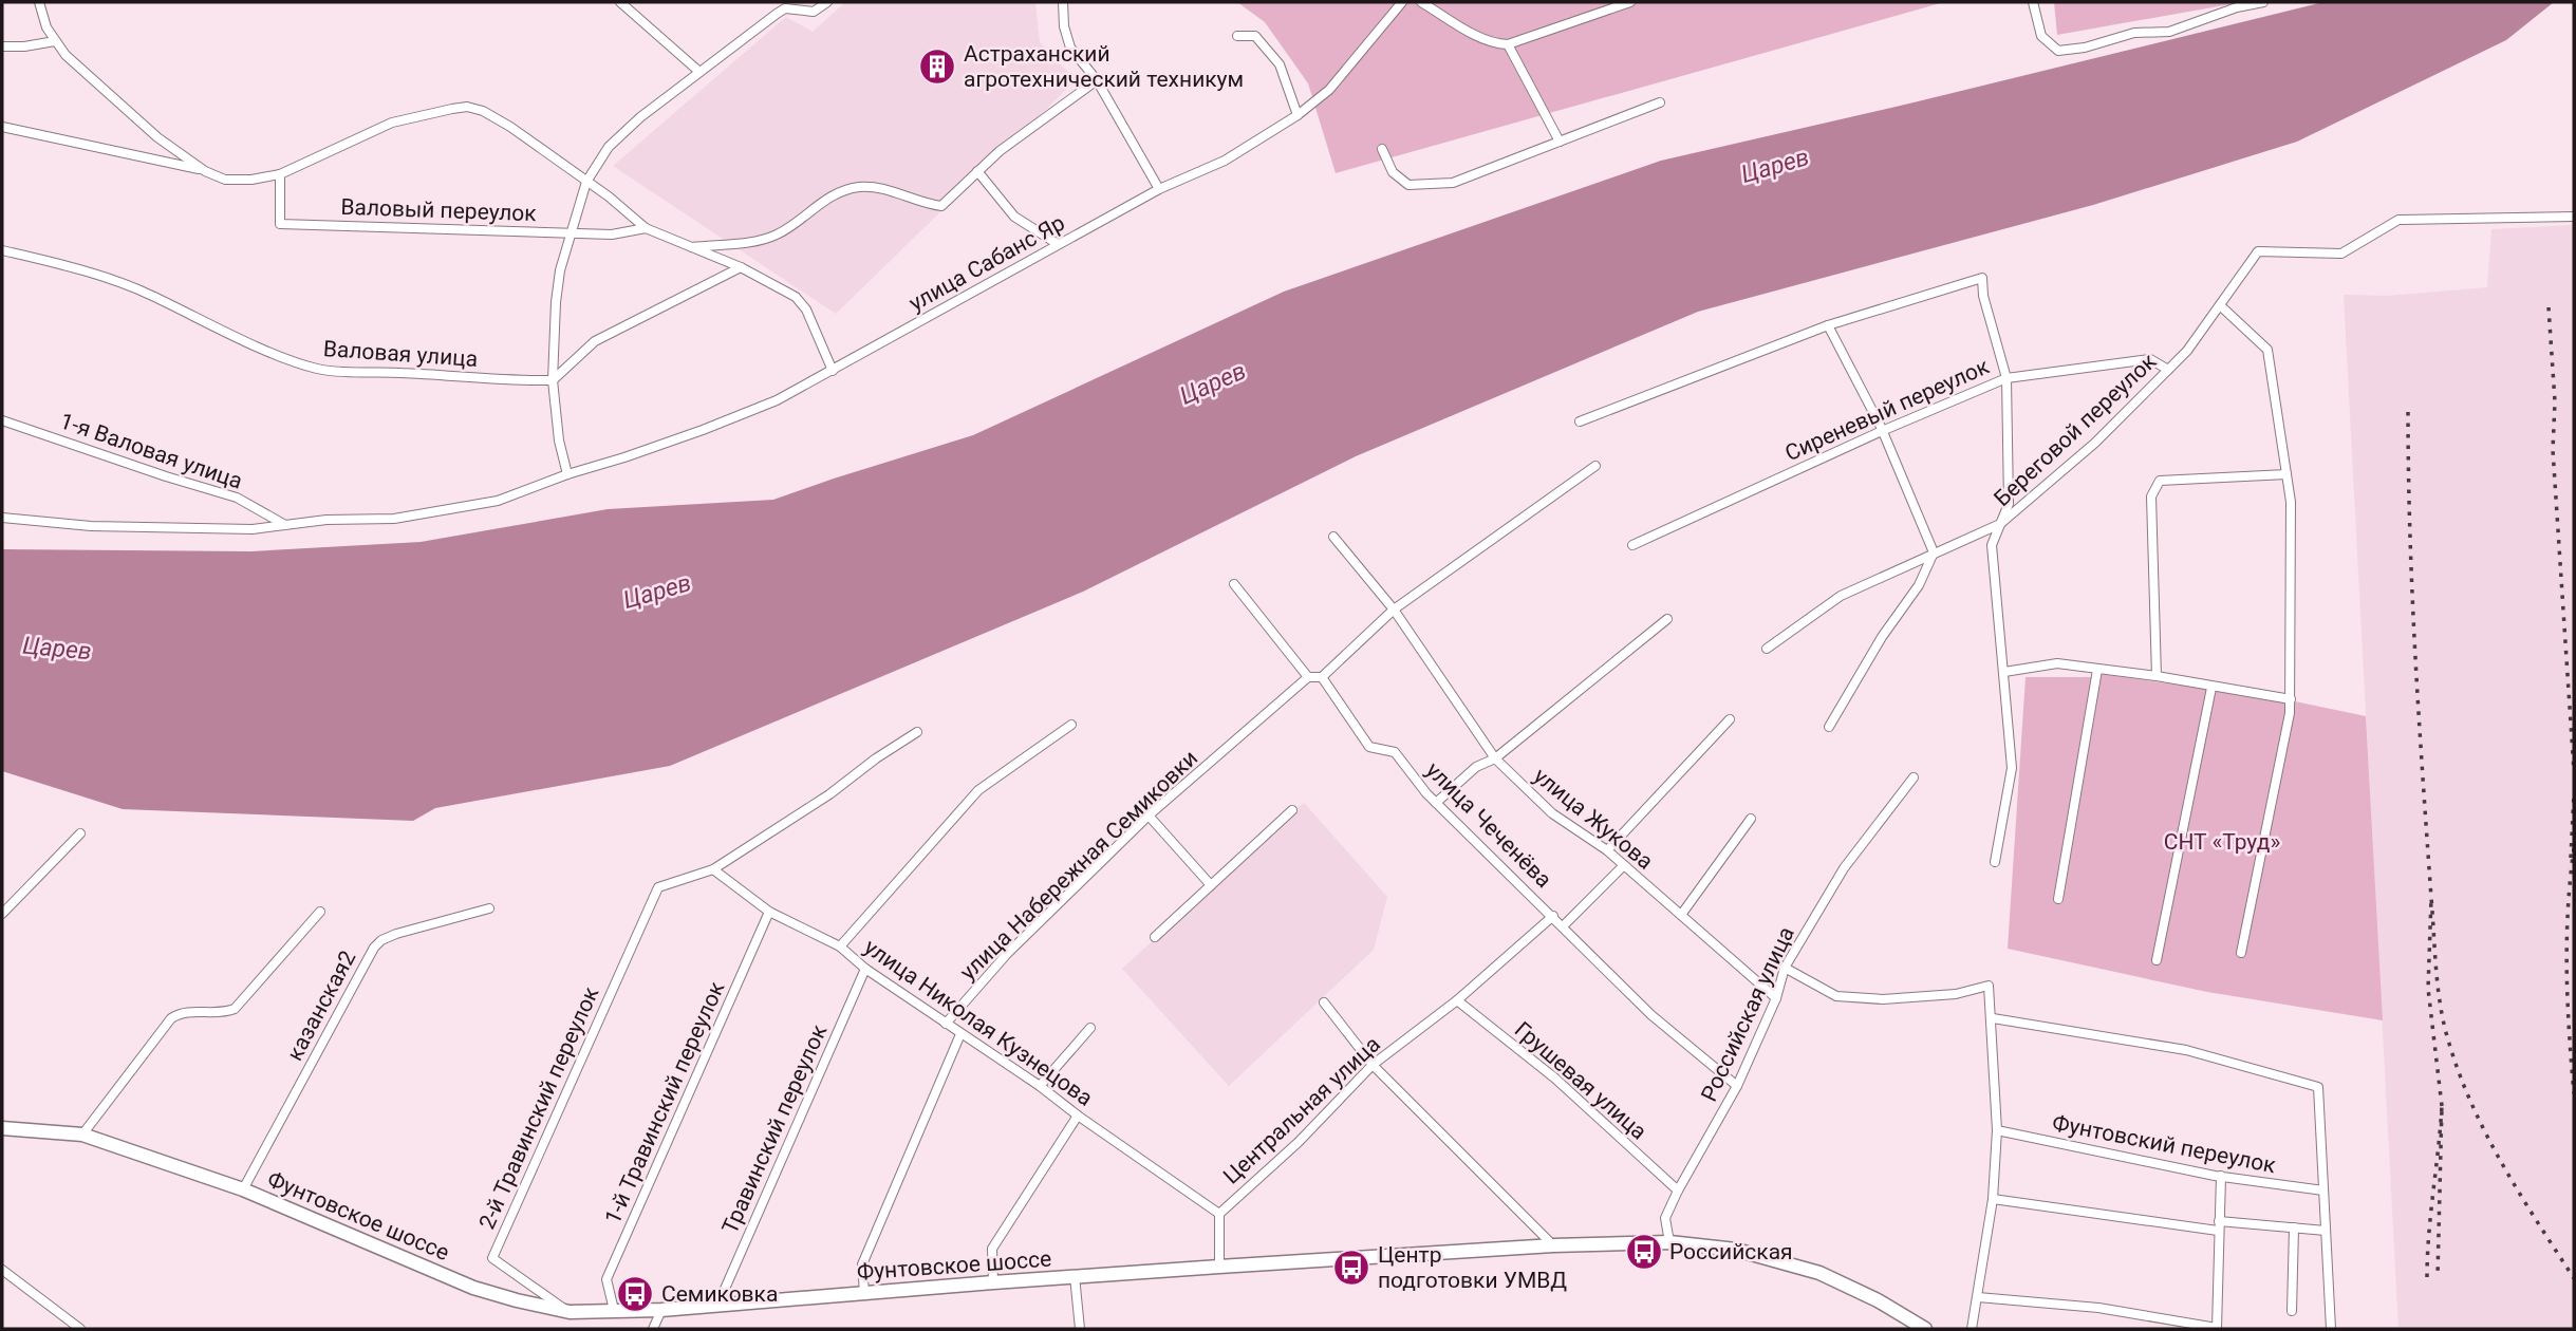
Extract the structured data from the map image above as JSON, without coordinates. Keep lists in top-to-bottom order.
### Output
{
  "streets": {
    "street": [
      "Валовый переулок",
      "улица Сабанс Яр",
      "Валовая улица",
      "Сиреневый переулок",
      "Береговой переулок",
      "1-я Валовая улица",
      "улица Жукова",
      "улица Чеченёва",
      "улица Набережная Семиковки",
      "казанская2",
      "Российская улица",
      "улица Николая Кузнецова",
      "Грушевая улица",
      "1-й Травинский переулок",
      "2-й Травинский переулок",
      "Центральная улица",
      "Травинский переулок",
      "Фунтовский переулок",
      "Фунтовское шоссе"
    ]
  },
  "crossings": [
    ["улица Сабанс Яр", "1-я Валовая улица"],
    ["Сиреневый переулок", "Береговой переулок"],
    ["улица Жукова", "Российская улица"],
    ["улица Чеченёва", "Российская улица"],
    ["улица Чеченёва", "Центральная улица"],
    ["улица Набережная Семиковки", "улица Николая Кузнецова"],
    ["казанская2", "Фунтовское шоссе"],
    ["Российская улица", "Грушевая улица"],
    ["Российская улица", "Фунтовское шоссе"],
    ["улица Николая Кузнецова", "1-й Травинский переулок"],
    ["улица Николая Кузнецова", "2-й Травинский переулок"],
    ["улица Николая Кузнецова", "Центральная улица"],
    ["улица Николая Кузнецова", "Травинский переулок"],
    ["Грушевая улица", "Центральная улица"],
    ["1-й Травинский переулок", "Фунтовское шоссе"],
    ["2-й Травинский переулок", "Фунтовское шоссе"],
    ["Центральная улица", "Фунтовское шоссе"],
    ["Травинский переулок", "Фунтовское шоссе"]
  ],
  "water": ["Царев"],
  "parks": ["СНТ «Труд»"],
  "places": {
    "building": ["Астраханский агротехнический техникум"],
    "bus stop": ["Российская", "Центр подготовки УМВД", "Семиковка"]
  }
}
